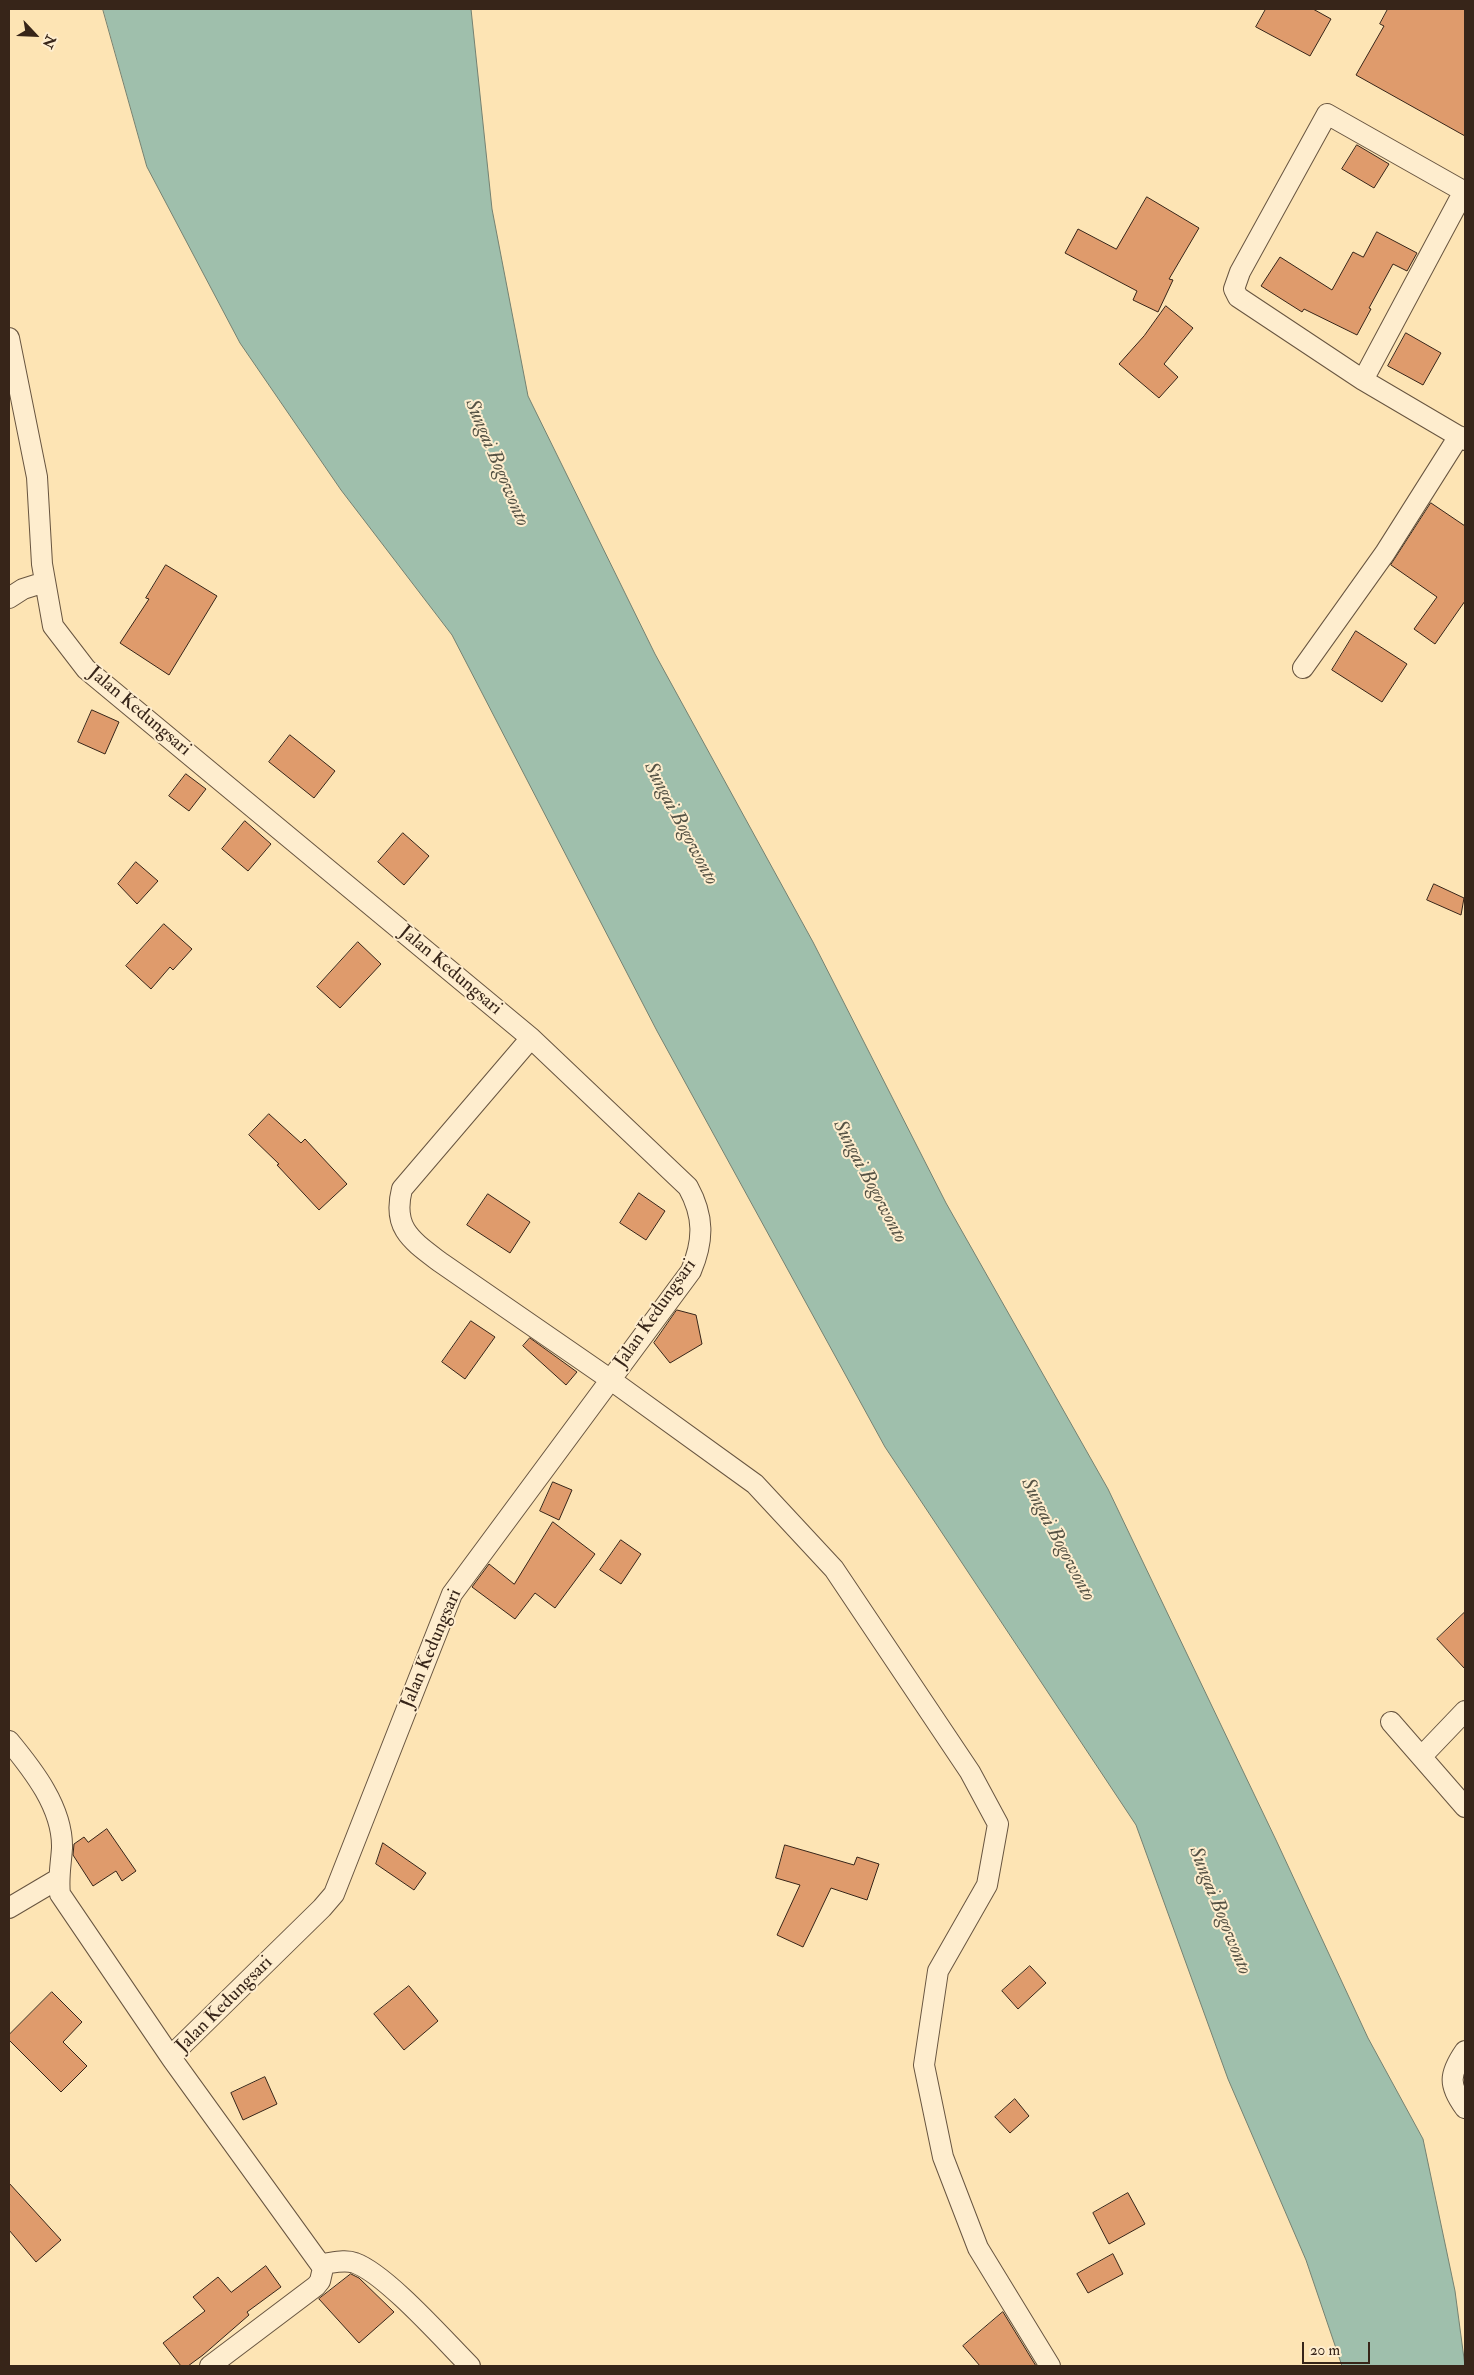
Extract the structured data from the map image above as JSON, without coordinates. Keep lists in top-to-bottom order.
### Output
{
  "streets": {
    "street": ["Jalan Kedungsari"]
  },
  "water": ["Sungai Bogowonto"],
  "scale_bar": "20 m",
  "north": "bottom right"
}
